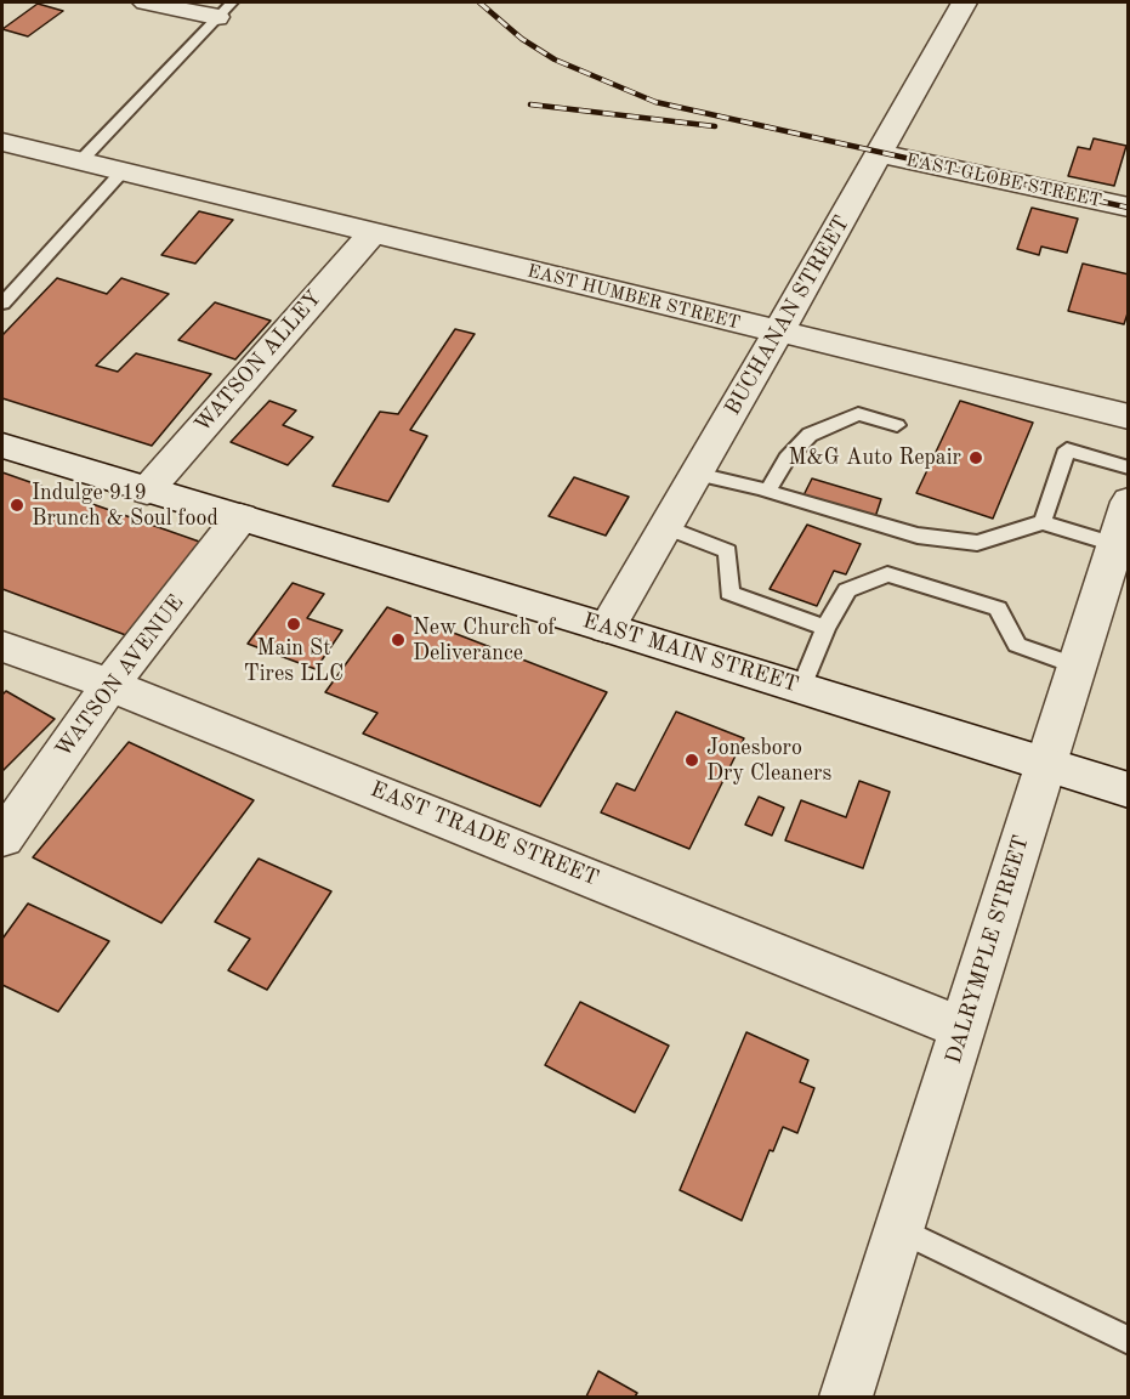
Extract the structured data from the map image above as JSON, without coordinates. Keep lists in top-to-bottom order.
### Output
{
  "streets": {
    "street": [
      "EAST GLOBE STREET",
      "EAST HUMBER STREET",
      "BUCHANAN STREET",
      "WATSON ALLEY",
      "EAST MAIN STREET",
      "WATSON AVENUE",
      "EAST TRADE STREET",
      "DALRYMPLE STREET"
    ]
  },
  "crossings": [
    ["EAST GLOBE STREET", "BUCHANAN STREET"],
    ["EAST HUMBER STREET", "BUCHANAN STREET"],
    ["EAST HUMBER STREET", "WATSON ALLEY"],
    ["BUCHANAN STREET", "EAST MAIN STREET"],
    ["WATSON ALLEY", "EAST MAIN STREET"],
    ["EAST MAIN STREET", "WATSON AVENUE"],
    ["EAST MAIN STREET", "DALRYMPLE STREET"],
    ["WATSON AVENUE", "EAST TRADE STREET"],
    ["EAST TRADE STREET", "DALRYMPLE STREET"]
  ],
  "places": [
    "M&G Auto Repair",
    "Indulge 919 Brunch & Soul food",
    "Main St Tires LLC",
    "New Church of Deliverance",
    "Jonesboro Dry Cleaners"
  ]
}
